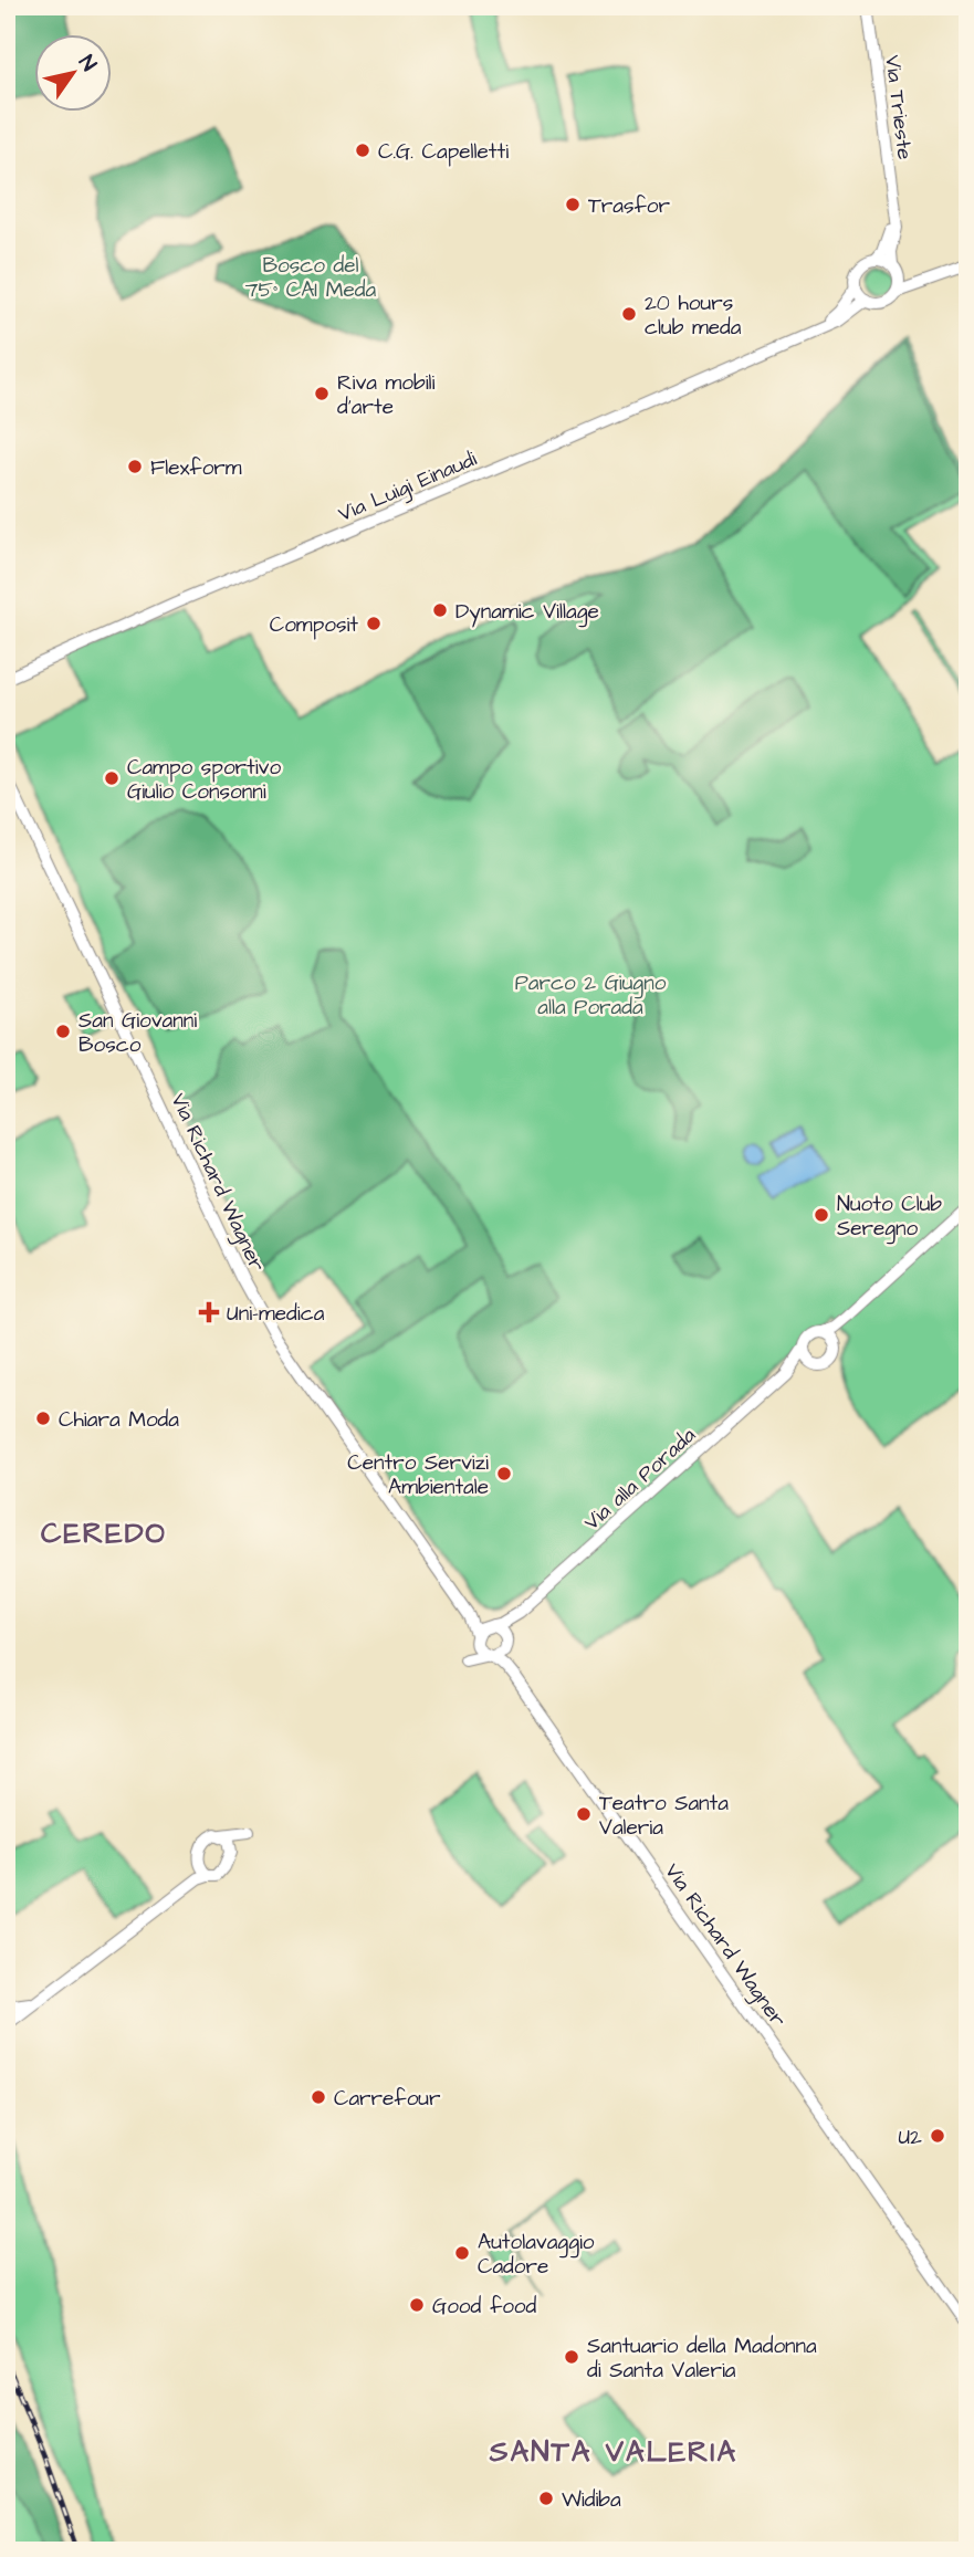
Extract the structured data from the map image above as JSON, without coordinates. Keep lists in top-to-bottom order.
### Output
{
  "streets": {
    "street": [
      "Via Trieste",
      "Via Luigi Einaudi",
      "Via Richard Wagner",
      "Via alla Porada"
    ]
  },
  "crossings": [
    ["Via Trieste", "Via Luigi Einaudi"],
    ["Via Richard Wagner", "Via alla Porada"]
  ],
  "districts": ["CEREDO", "SANTA VALERIA"],
  "parks": ["Bosco del 75° CAI Meda", "Parco 2 Giugno alla Porada"],
  "places": {
    "other": [
      "C.G. Capelletti",
      "Trasfor",
      "20 hours club meda",
      "Riva mobili d'arte",
      "Flexform",
      "Dynamic Village",
      "Composit",
      "Campo sportivo Giulio Consonni",
      "San Giovanni Bosco",
      "Nuoto Club Seregno",
      "Chiara Moda",
      "Centro Servizi Ambientale",
      "Teatro Santa Valeria",
      "Carrefour",
      "U2",
      "Autolavaggio Cadore",
      "Good food",
      "Santuario della Madonna di Santa Valeria",
      "Widiba"
    ],
    "health": ["Uni-medica"]
  },
  "north": "top right"
}
